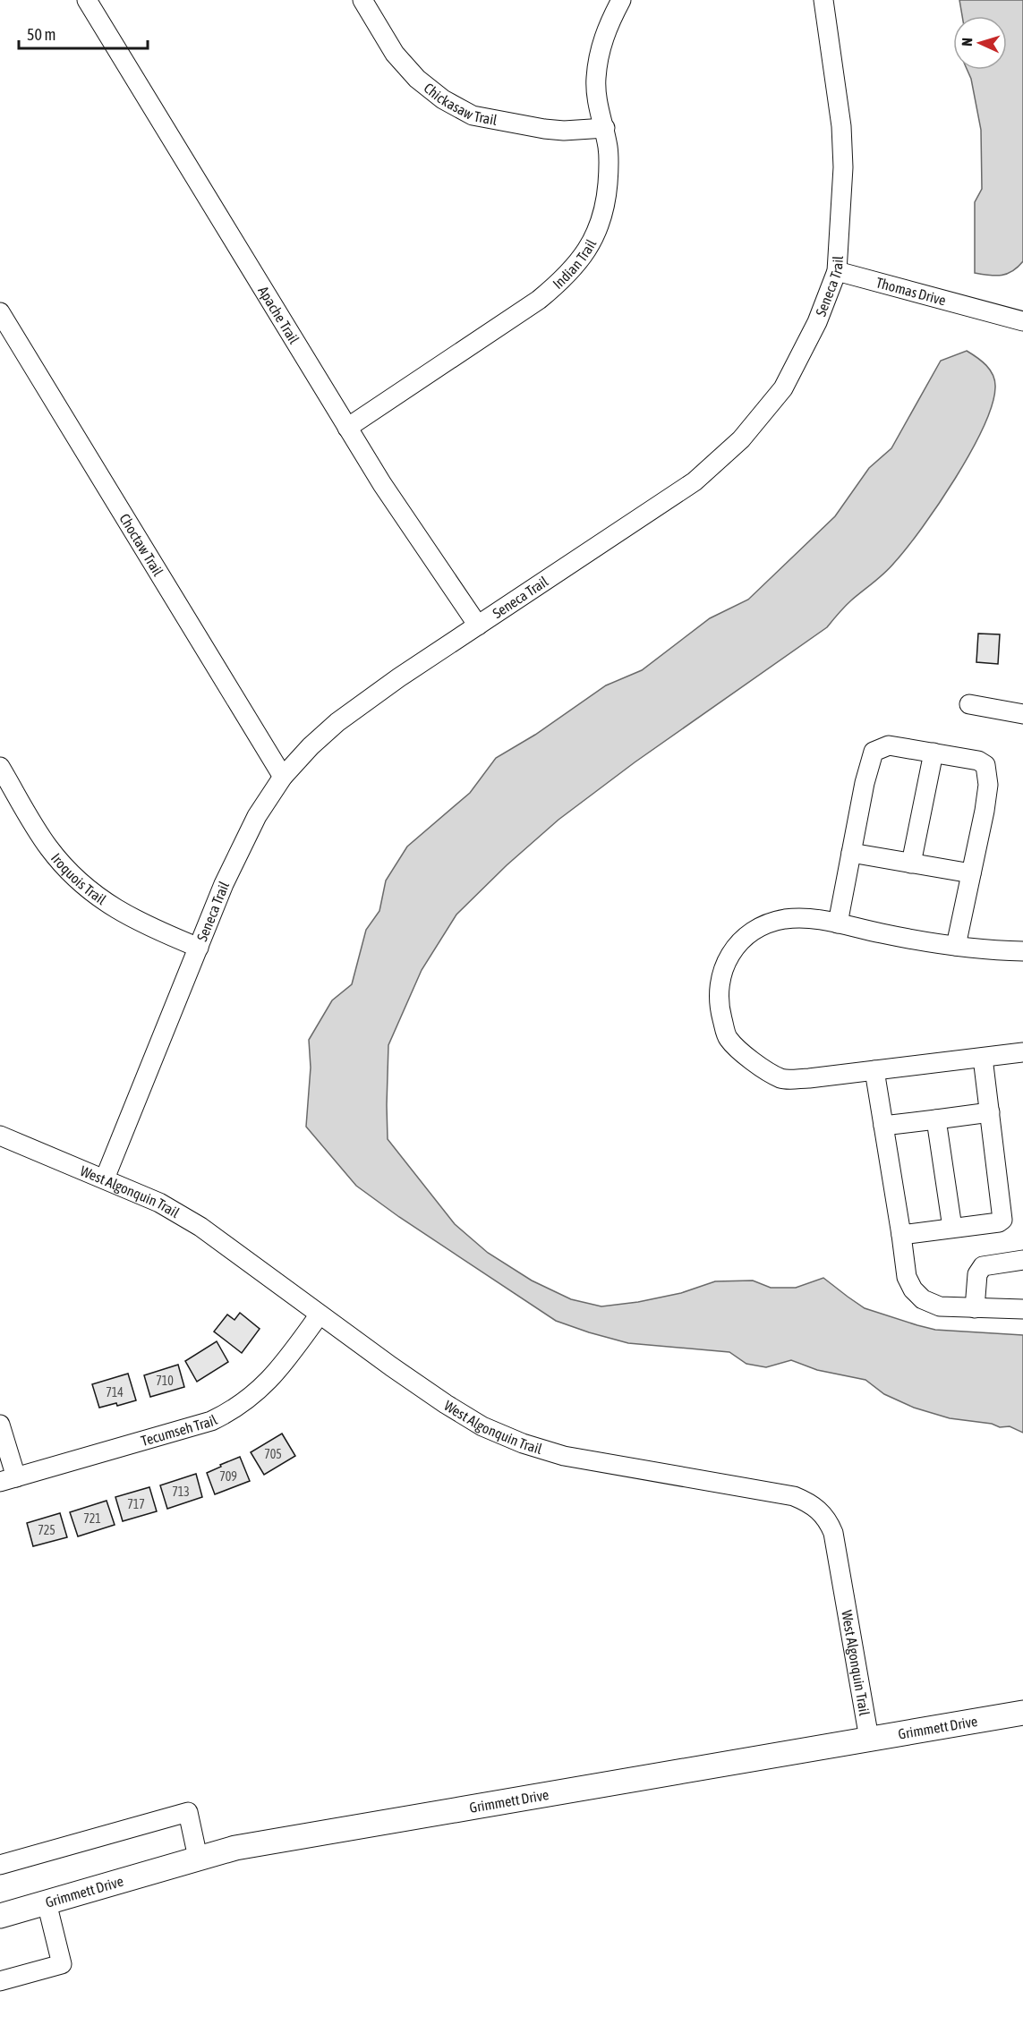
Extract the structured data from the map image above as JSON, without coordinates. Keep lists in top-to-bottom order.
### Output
{
  "streets": {
    "main road": ["Grimmett Drive"],
    "street": [
      "Chickasaw Trail",
      "Indian Trail",
      "Seneca Trail",
      "Thomas Drive",
      "Apache Trail",
      "Choctaw Trail",
      "Iroquois Trail",
      "West Algonquin Trail",
      "Tecumseh Trail"
    ]
  },
  "crossings": [
    ["Chickasaw Trail", "Indian Trail"],
    ["Indian Trail", "Apache Trail"],
    ["Seneca Trail", "Thomas Drive"],
    ["Seneca Trail", "Apache Trail"],
    ["Seneca Trail", "Choctaw Trail"],
    ["Seneca Trail", "Iroquois Trail"],
    ["Seneca Trail", "West Algonquin Trail"],
    ["West Algonquin Trail", "Tecumseh Trail"],
    ["West Algonquin Trail", "Grimmett Drive"]
  ],
  "house_numbers": [
    "710",
    "714",
    "705",
    "709",
    "713",
    "717",
    "721",
    "725"
  ],
  "scale_bar": "50 m",
  "north": "left"
}
